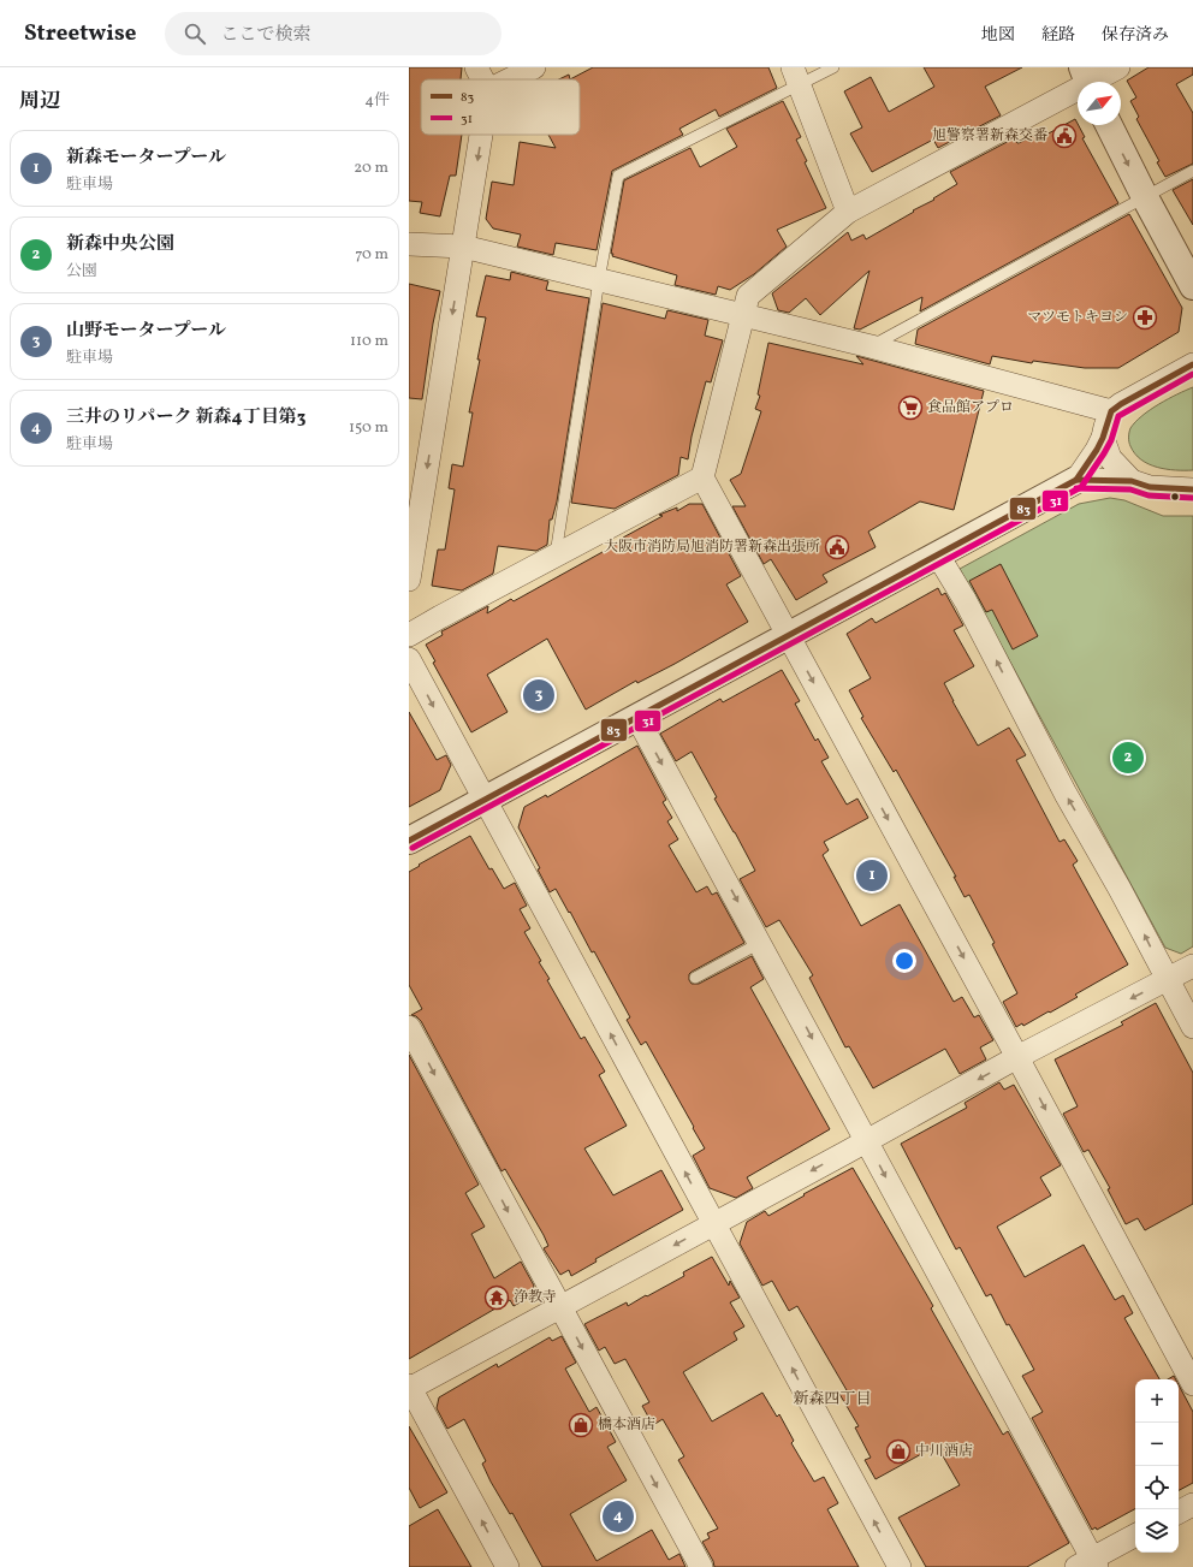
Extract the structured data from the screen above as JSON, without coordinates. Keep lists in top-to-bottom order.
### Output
{
  "districts": ["新森四丁目"],
  "places": {
    "public building": ["旭警察署新森交番", "大阪市消防局旭消防署新森出張所"],
    "pharmacy": ["マツモトキヨシ"],
    "supermarket": ["食品館アプロ"],
    "temple": ["浄教寺"],
    "shop": ["橋本酒店", "中川酒店"]
  },
  "lines": ["transit line 83", "transit line 31"],
  "legend": ["83", "31"],
  "north": "top right",
  "page": {
    "header": "Streetwise",
    "search": "ここで検索",
    "nav": ["地図", "経路", "保存済み"],
    "heading": ["周辺", "4件"],
    "list": [
      {
        "mark": "1",
        "name": "新森モータープール",
        "note": "駐車場",
        "value": "20 m"
      },
      {
        "mark": "2",
        "name": "新森中央公園",
        "note": "公園",
        "value": "70 m"
      },
      {
        "mark": "3",
        "name": "山野モータープール",
        "note": "駐車場",
        "value": "110 m"
      },
      {
        "mark": "4",
        "name": "三井のリパーク 新森4丁目第3",
        "note": "駐車場",
        "value": "150 m"
      }
    ],
    "pins": [
      "3",
      "2",
      "1",
      "4"
    ],
    "map_buttons": ["+", "−"]
  }
}
